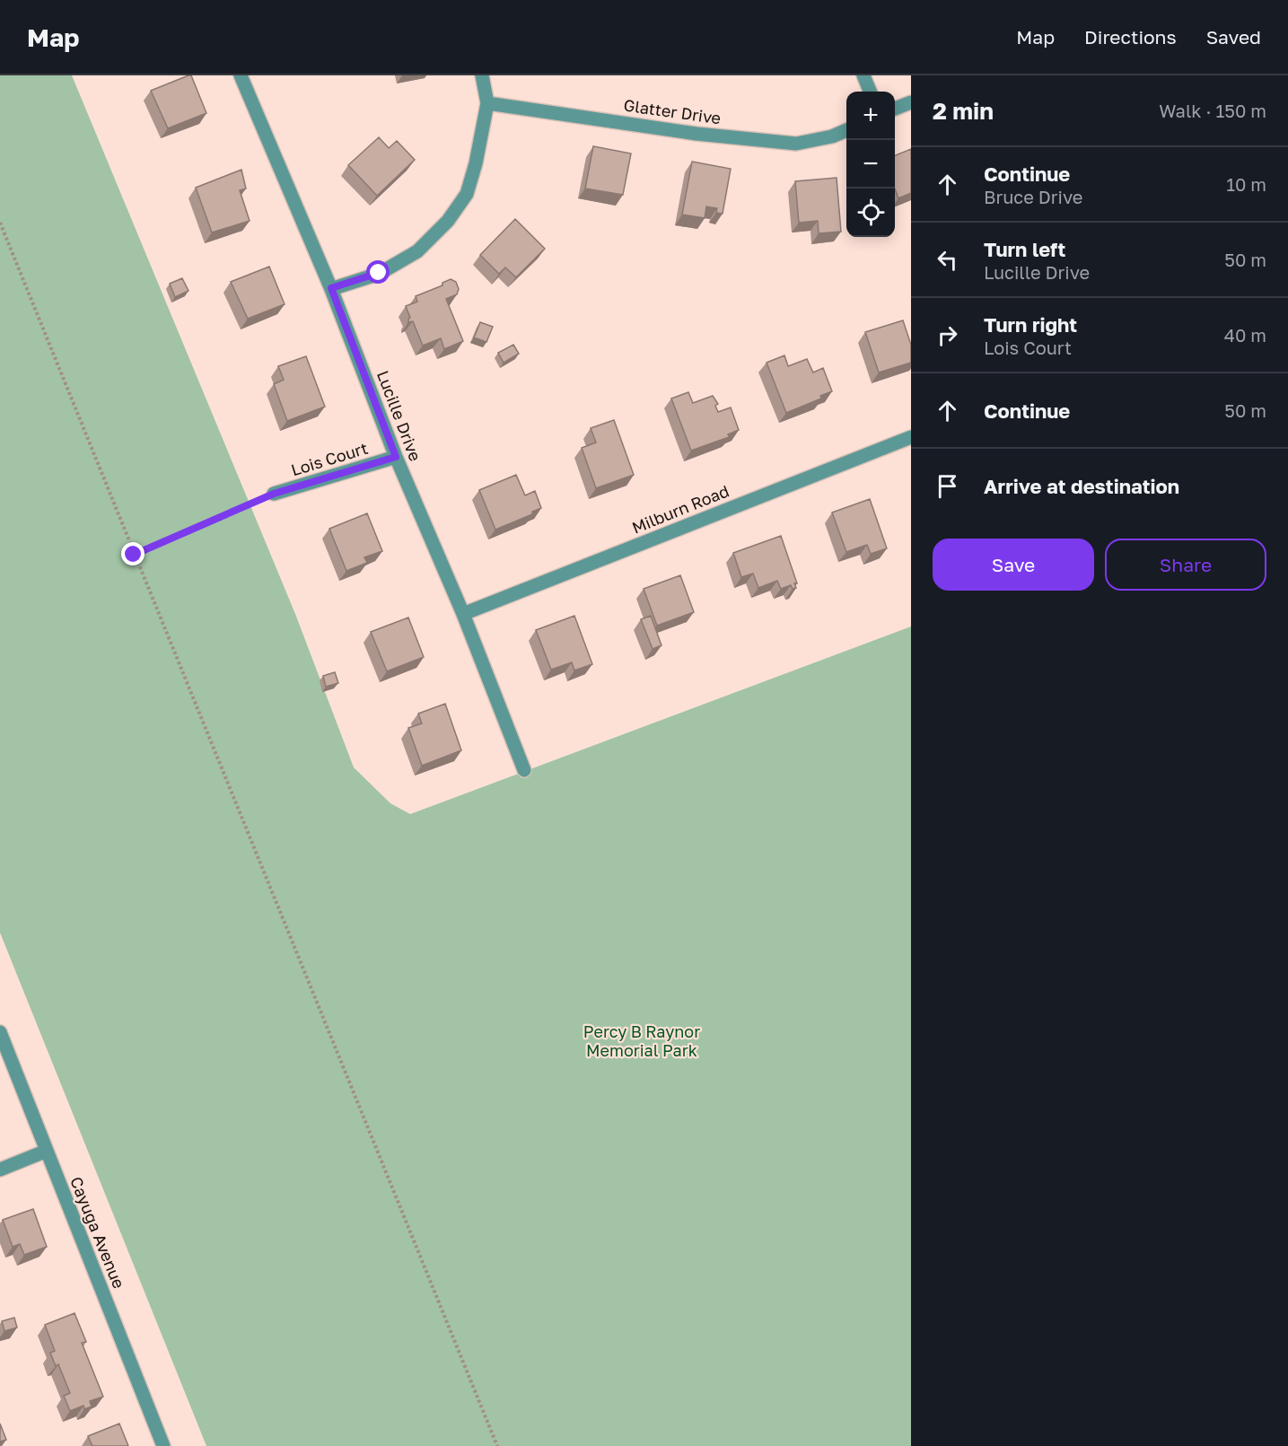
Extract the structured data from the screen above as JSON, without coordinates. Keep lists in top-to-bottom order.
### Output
{
  "streets": {
    "street": [
      "Glatter Drive",
      "Lucille Drive",
      "Lois Court",
      "Milburn Road",
      "Cayuga Avenue"
    ]
  },
  "crossings": [
    ["Lucille Drive", "Lois Court"],
    ["Lucille Drive", "Milburn Road"]
  ],
  "parks": ["Percy B Raynor Memorial Park"],
  "page": {
    "header": "Map",
    "nav": ["Map", "Directions", "Saved"],
    "heading": ["2 min", "Walk · 150 m"],
    "map_buttons": ["+", "−"],
    "list": [
      ["Continue", "Bruce Drive", "10 m"],
      ["Turn left", "Lucille Drive", "50 m"],
      ["Turn right", "Lois Court", "40 m"],
      ["Continue", "50 m"],
      "Arrive at destination"
    ],
    "buttons": ["Save", "Share"]
  }
}
